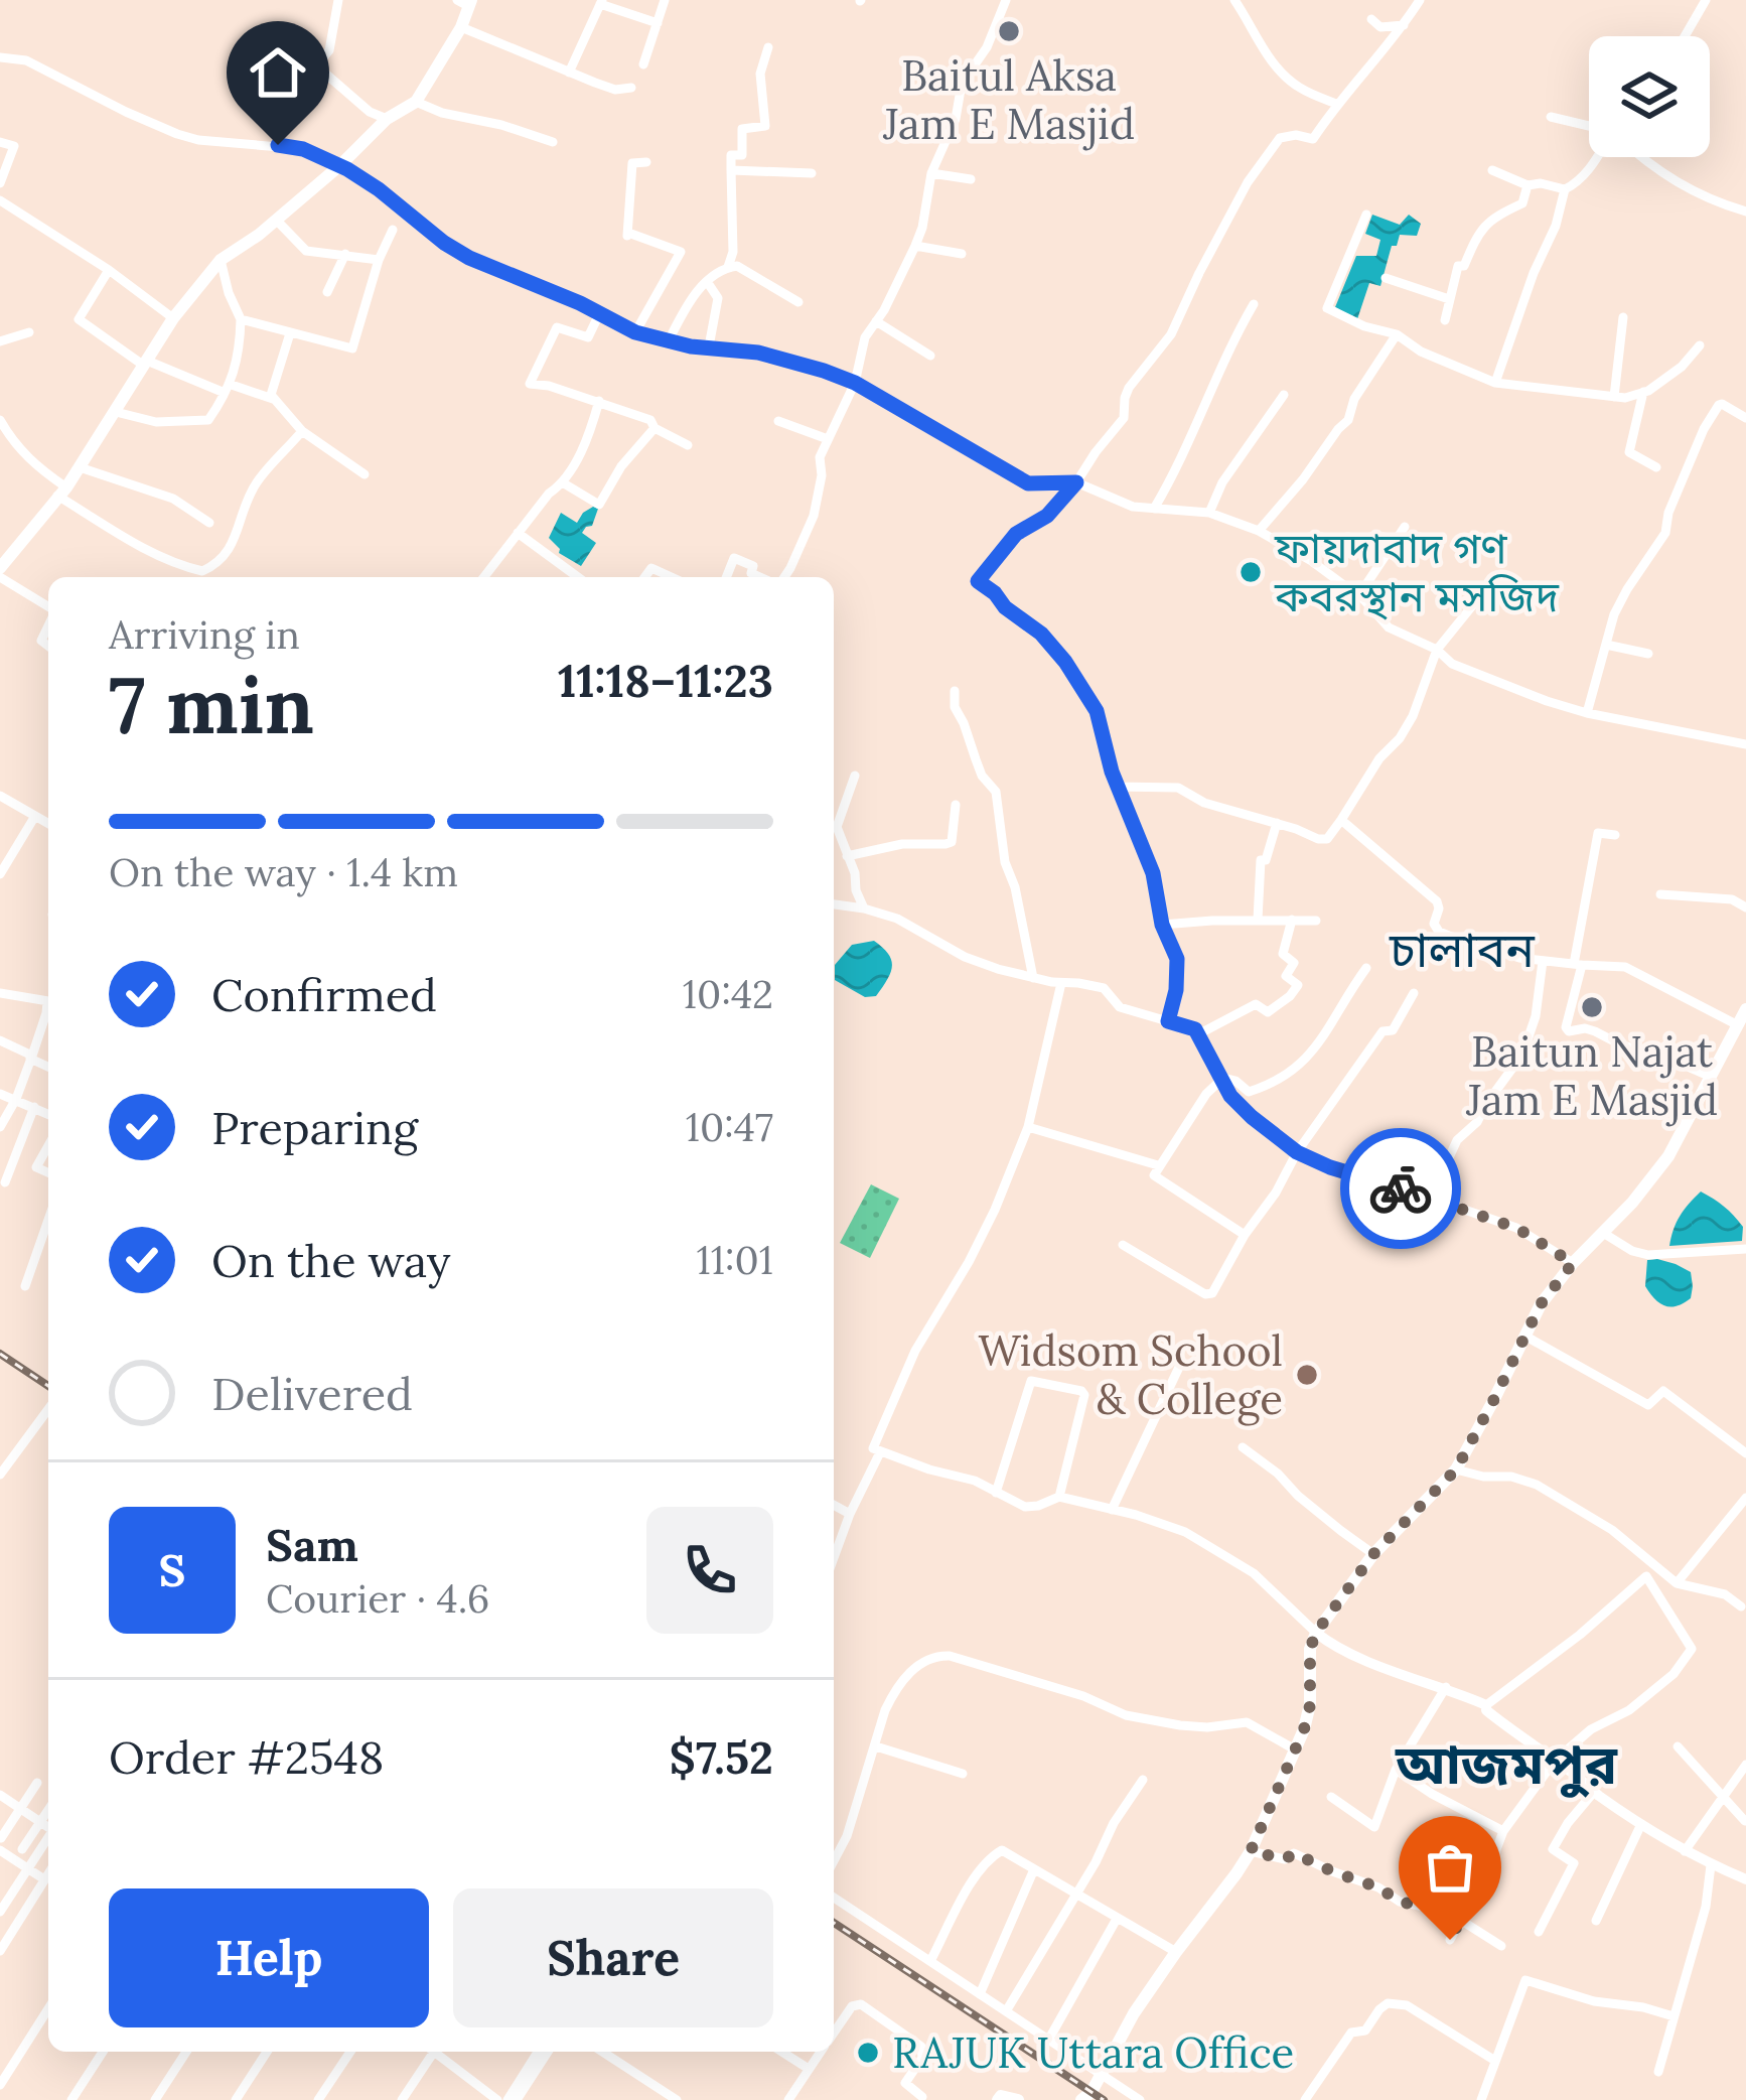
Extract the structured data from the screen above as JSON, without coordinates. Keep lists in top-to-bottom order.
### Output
{
  "districts": ["চালাবন", "আজমপুর"],
  "places": [
    "Baitul Aksa Jam E Masjid",
    "ফায়দাবাদ গণ কবরস্থান মসজিদ",
    "Baitun Najat Jam E Masjid",
    "Widsom School & College",
    "RAJUK Uttara Office"
  ],
  "page": {
    "heading": ["7 min", "Arriving in", "11:18–11:23"],
    "panel": [
      "Sam",
      "Courier · 4.6",
      "Order #2548",
      "$7.52"
    ],
    "bar": "On the way · 1.4 km",
    "list": [
      ["Confirmed", "10:42"],
      ["Preparing", "10:47"],
      ["On the way", "11:01"],
      "Delivered"
    ],
    "round": "S",
    "buttons": ["Help", "Share"]
  }
}
